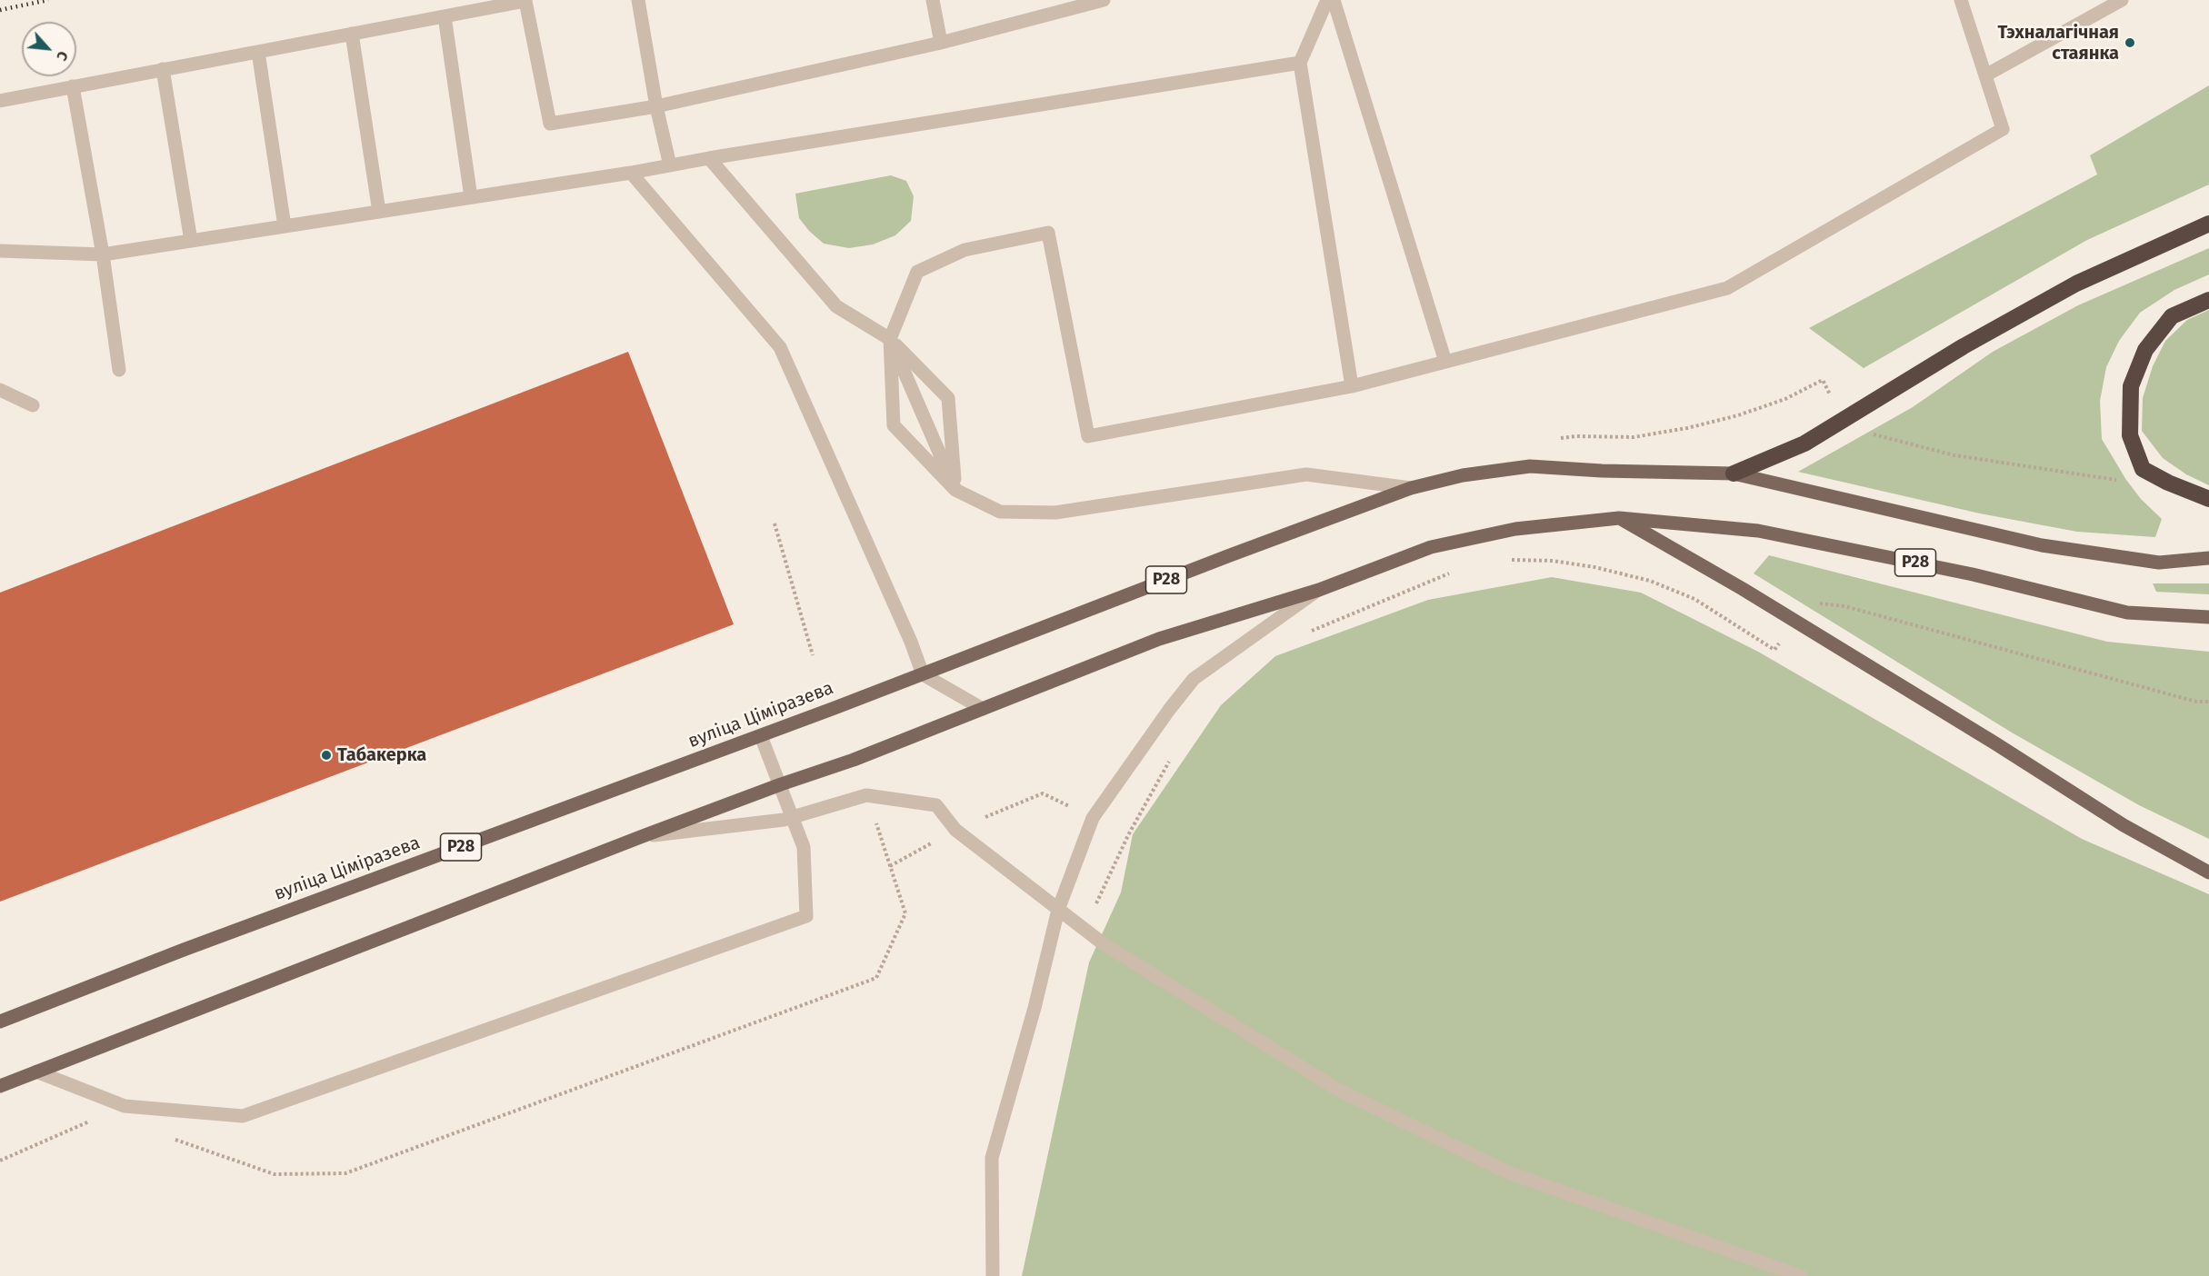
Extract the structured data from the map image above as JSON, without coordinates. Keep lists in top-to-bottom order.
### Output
{
  "streets": {
    "highway": ["Р28"],
    "main road": ["вуліца Ціміразева"]
  },
  "crossings": [
    ["Р28", "вуліца Ціміразева"]
  ],
  "places": ["Тэхналагічная стаянка", "Табакерка"],
  "north": "bottom right"
}
